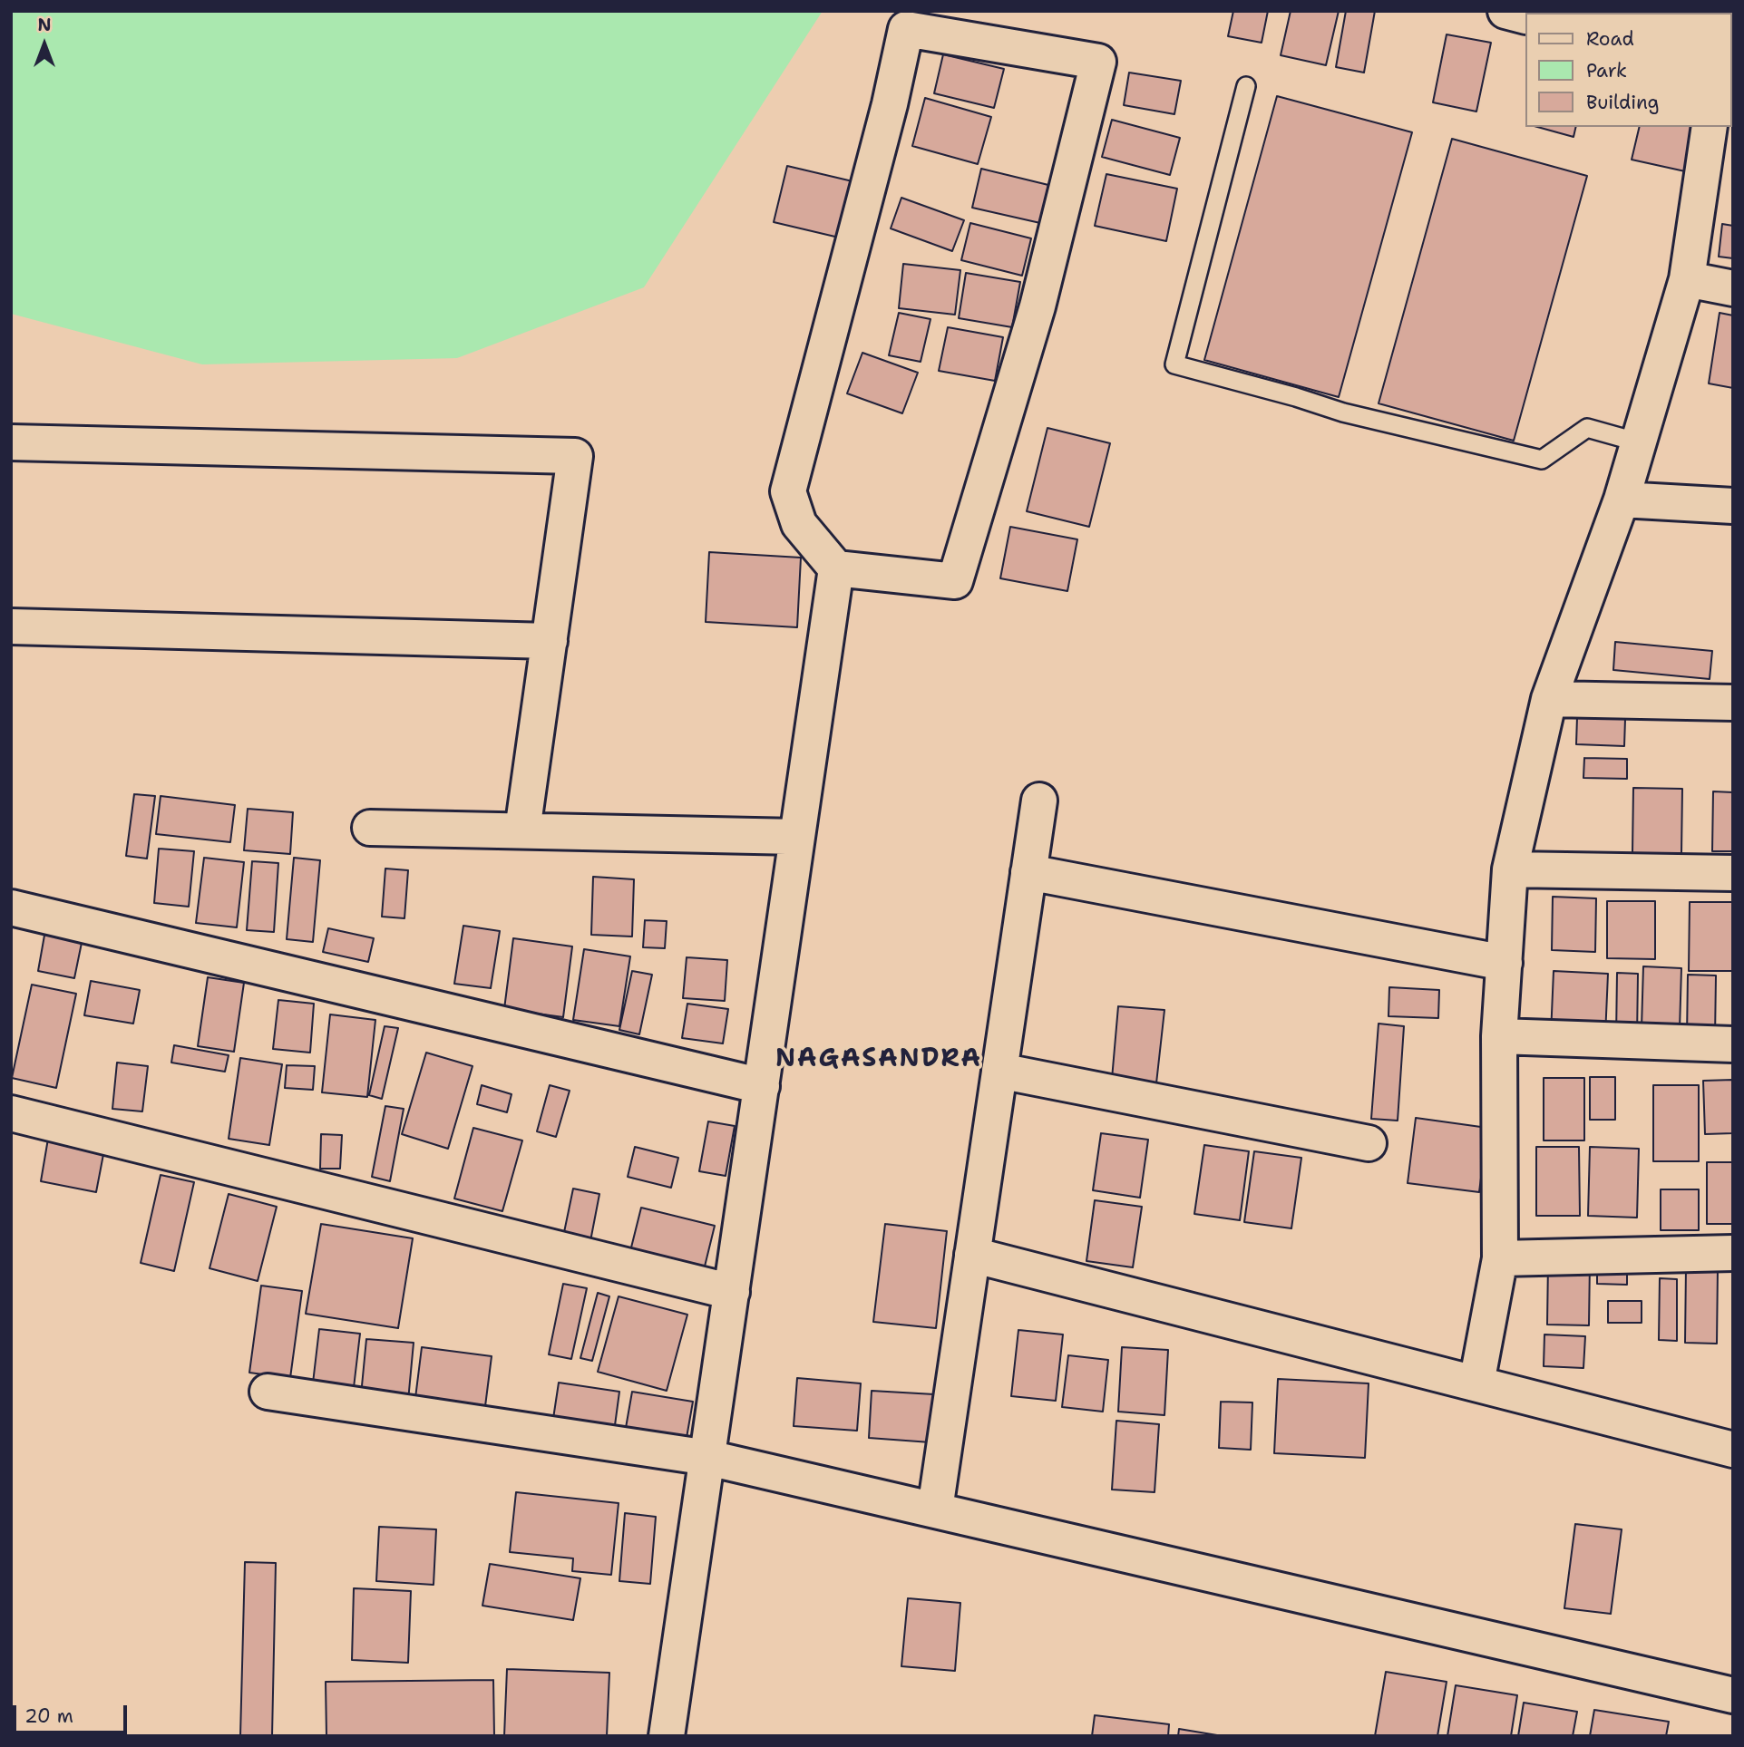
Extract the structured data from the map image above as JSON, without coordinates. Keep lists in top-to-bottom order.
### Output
{
  "districts": ["NAGASANDRA"],
  "legend": ["Road", "Park", "Building"],
  "scale_bar": "20 m",
  "north": "top"
}
